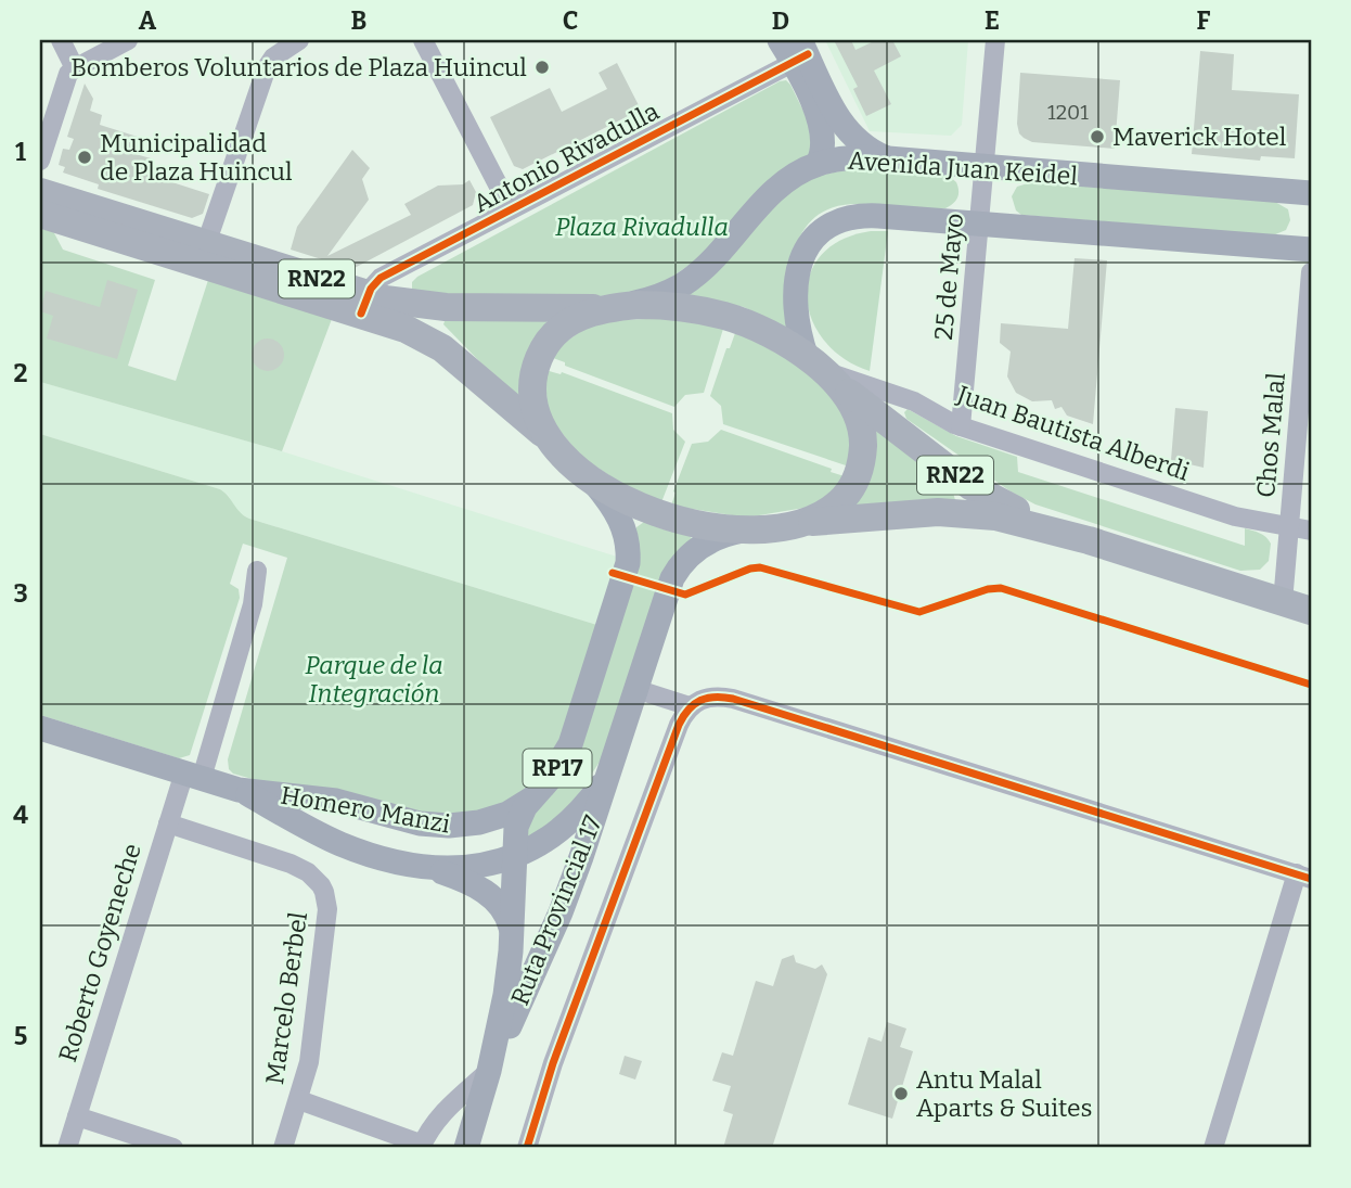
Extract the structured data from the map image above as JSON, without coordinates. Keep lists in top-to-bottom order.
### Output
{
  "streets": {
    "highway": ["RN22"],
    "main road": [
      "Avenida Juan Keidel",
      "RP17",
      "Homero Manzi",
      "Ruta Provincial 17"
    ],
    "street": [
      "Antonio Rivadulla",
      "25 de Mayo",
      "Juan Bautista Alberdi",
      "Chos Malal",
      "Roberto Goyeneche",
      "Marcelo Berbel"
    ]
  },
  "crossings": [
    ["Antonio Rivadulla", "RN22"],
    ["Avenida Juan Keidel", "25 de Mayo"],
    ["Avenida Juan Keidel", "RN22"],
    ["25 de Mayo", "Juan Bautista Alberdi"],
    ["RN22", "Juan Bautista Alberdi"],
    ["RN22", "Chos Malal"],
    ["RN22", "Ruta Provincial 17"],
    ["Juan Bautista Alberdi", "Chos Malal"],
    ["Homero Manzi", "Ruta Provincial 17"],
    ["Homero Manzi", "Roberto Goyeneche"],
    ["Roberto Goyeneche", "Marcelo Berbel"]
  ],
  "parks": ["Plaza Rivadulla", "Parque de la Integración"],
  "places": [
    "Bomberos Voluntarios de Plaza Huincul",
    "Maverick Hotel",
    "Municipalidad de Plaza Huincul",
    "Antu Malal Aparts & Suites"
  ],
  "house_numbers": ["1201"],
  "grid": {
    "columns": [
      "A",
      "B",
      "C",
      "D",
      "E",
      "F"
    ],
    "rows": [
      "1",
      "2",
      "3",
      "4",
      "5"
    ]
  }
}
